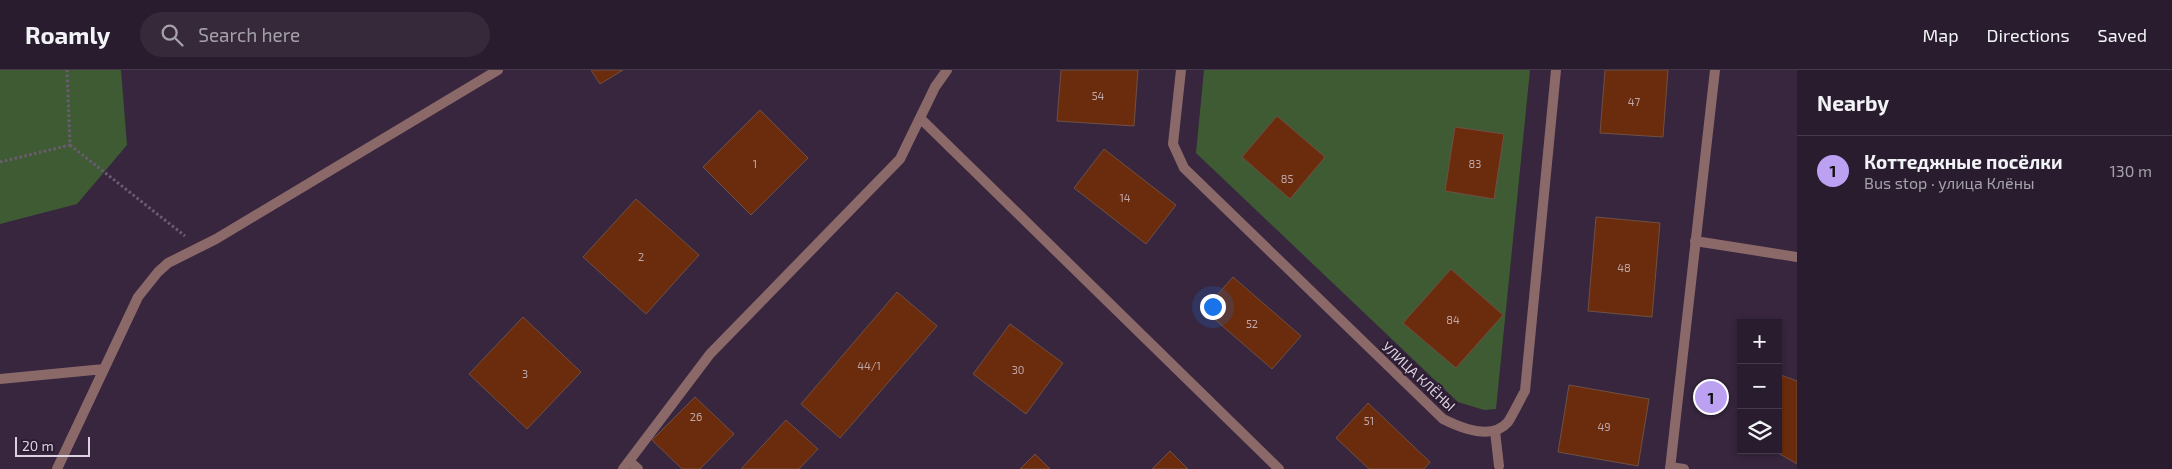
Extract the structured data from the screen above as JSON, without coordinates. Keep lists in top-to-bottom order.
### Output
{
  "streets": {
    "street": ["УЛИЦА КЛЁНЫ"]
  },
  "house_numbers": [
    "54",
    "47",
    "1",
    "83",
    "85",
    "14",
    "2",
    "48",
    "84",
    "52",
    "44/1",
    "30",
    "3",
    "26",
    "51",
    "49"
  ],
  "scale_bar": "20 m",
  "page": {
    "header": "Roamly",
    "search": "Search here",
    "nav": ["Map", "Directions", "Saved"],
    "heading": "Nearby",
    "list": [
      {
        "mark": "1",
        "name": "Коттеджные посёлки",
        "note": "Bus stop · улица Клёны",
        "value": "130 m"
      }
    ],
    "map_buttons": ["+", "−"],
    "pins": "1",
    "scale": "20 m"
  }
}
